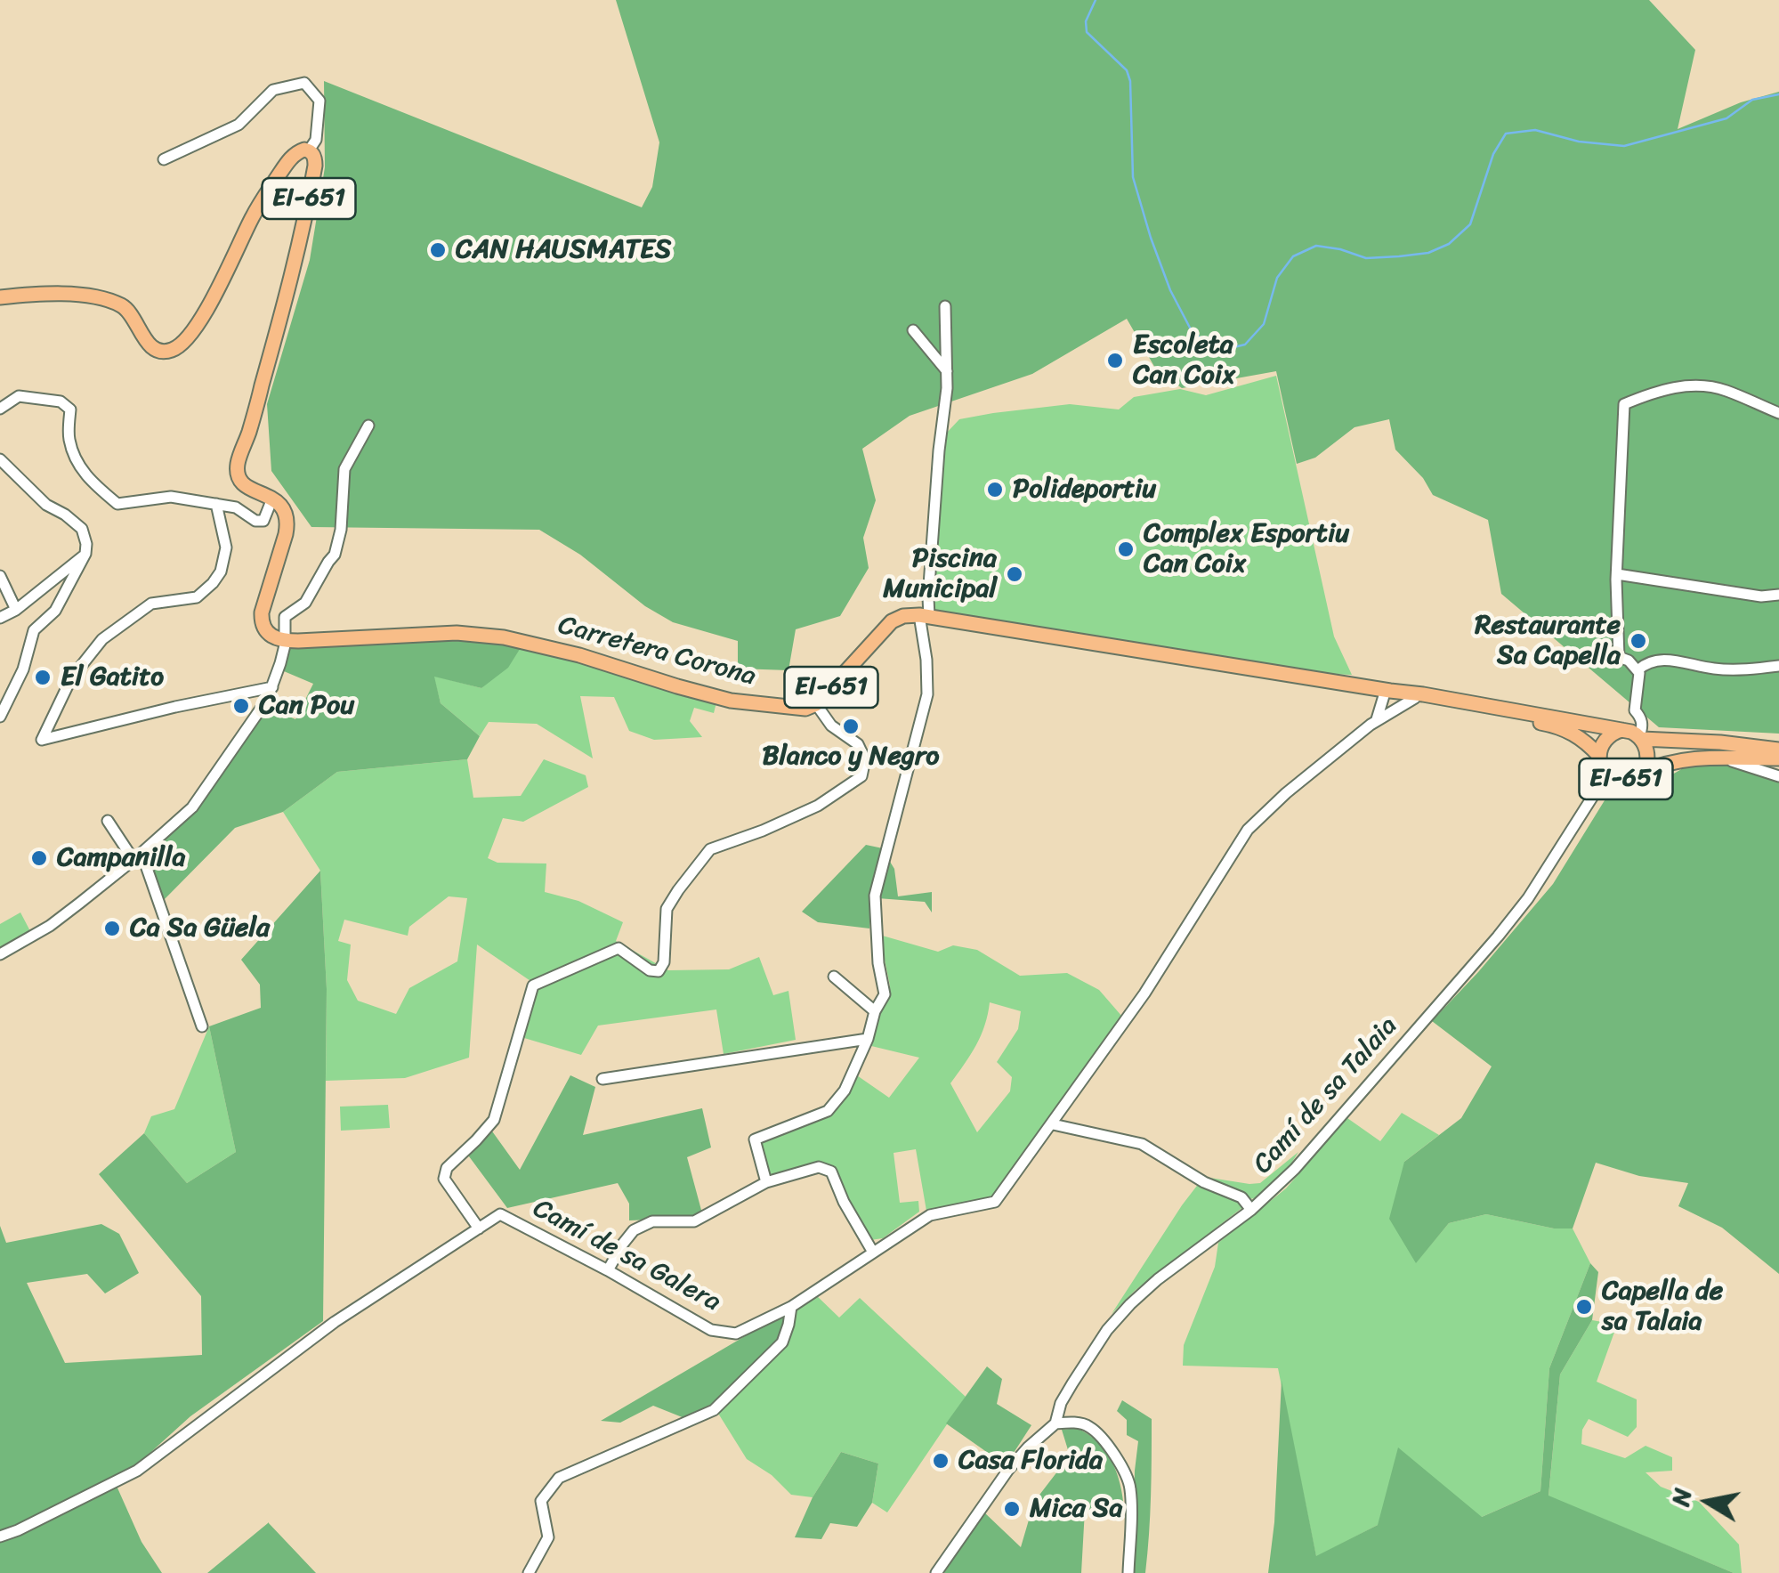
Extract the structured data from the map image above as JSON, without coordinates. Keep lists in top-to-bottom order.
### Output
{
  "streets": {
    "main road": ["EI-651", "Carretera Corona"],
    "street": ["Camí de sa Talaia", "Camí de sa Galera"]
  },
  "crossings": [
    ["EI-651", "Carretera Corona"],
    ["EI-651", "Camí de sa Talaia"],
    ["EI-651", "Camí de sa Galera"]
  ],
  "places": [
    "CAN HAUSMATES",
    "Escoleta Can Coix",
    "Polideportiu",
    "Complex Esportiu Can Coix",
    "Piscina Municipal",
    "Restaurante Sa Capella",
    "El Gatito",
    "Can Pou",
    "Blanco y Negro",
    "Campanilla",
    "Ca Sa Güela",
    "Capella de sa Talaia",
    "Casa Florida",
    "Mica Sa"
  ],
  "north": "left"
}
